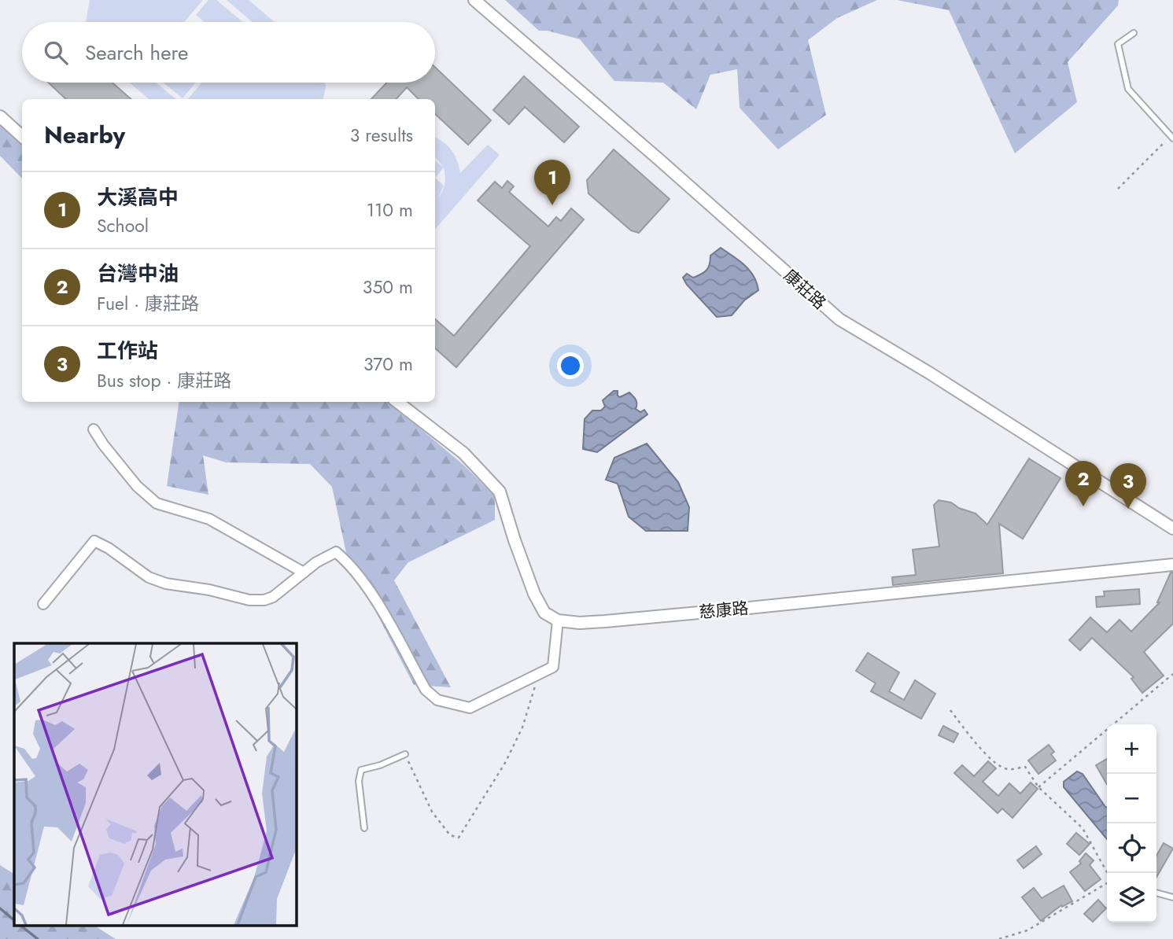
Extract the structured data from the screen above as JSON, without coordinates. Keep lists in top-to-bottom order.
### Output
{
  "streets": {
    "street": ["康莊路", "慈康路"]
  },
  "page": {
    "search": "Search here",
    "heading": ["Nearby", "3 results"],
    "pins": ["1", "2", "3"],
    "list": [
      {
        "mark": "1",
        "name": "大溪高中",
        "note": "School",
        "value": "110 m"
      },
      {
        "mark": "2",
        "name": "台灣中油",
        "note": "Fuel · 康莊路",
        "value": "350 m"
      },
      {
        "mark": "3",
        "name": "工作站",
        "note": "Bus stop · 康莊路",
        "value": "370 m"
      }
    ],
    "map_buttons": ["+", "−"]
  }
}
